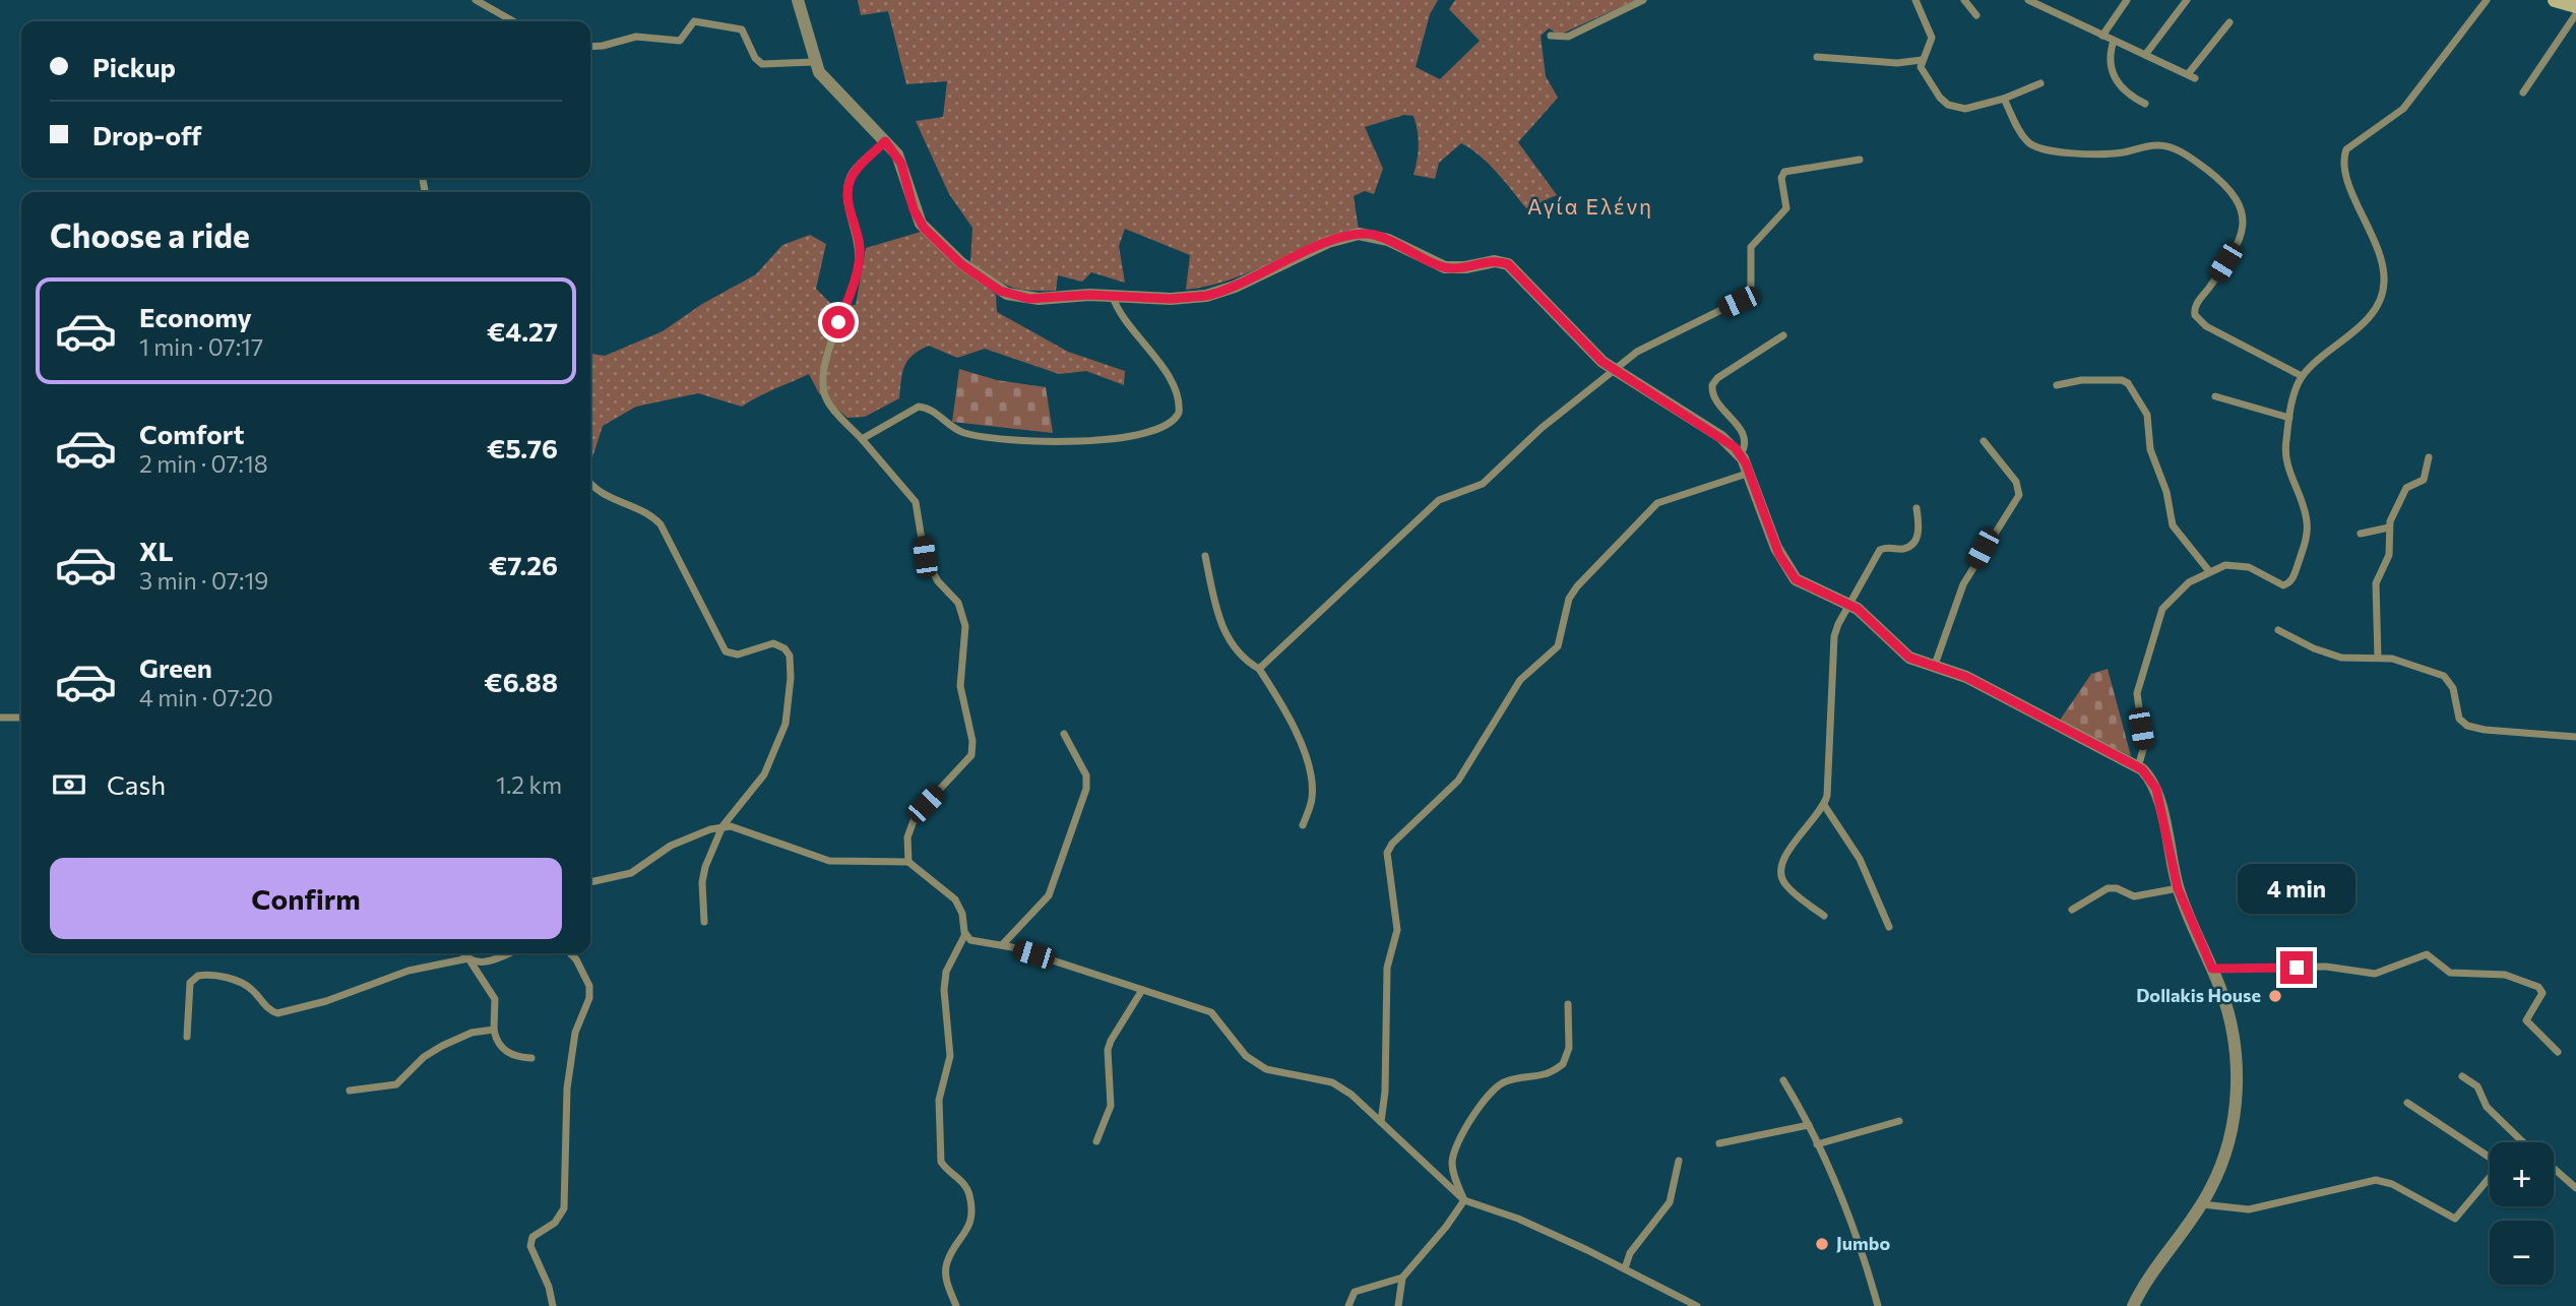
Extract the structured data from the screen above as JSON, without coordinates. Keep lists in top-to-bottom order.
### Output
{
  "districts": ["Αγία Ελένη"],
  "places": ["Dollakis House", "Jumbo"],
  "page": {
    "banner": ["Pickup", "Drop-off"],
    "heading": "Choose a ride",
    "list": [
      {
        "name": "Economy",
        "note": "1 min · 07:17",
        "value": "€4.27"
      },
      {
        "name": "Comfort",
        "note": "2 min · 07:18",
        "value": "€5.76"
      },
      {
        "name": "XL",
        "note": "3 min · 07:19",
        "value": "€7.26"
      },
      {
        "name": "Green",
        "note": "4 min · 07:20",
        "value": "€6.88"
      }
    ],
    "pay": ["Cash", "1.2 km"],
    "buttons": "Confirm",
    "bubble": "4 min",
    "map_buttons": ["+", "−"]
  }
}
